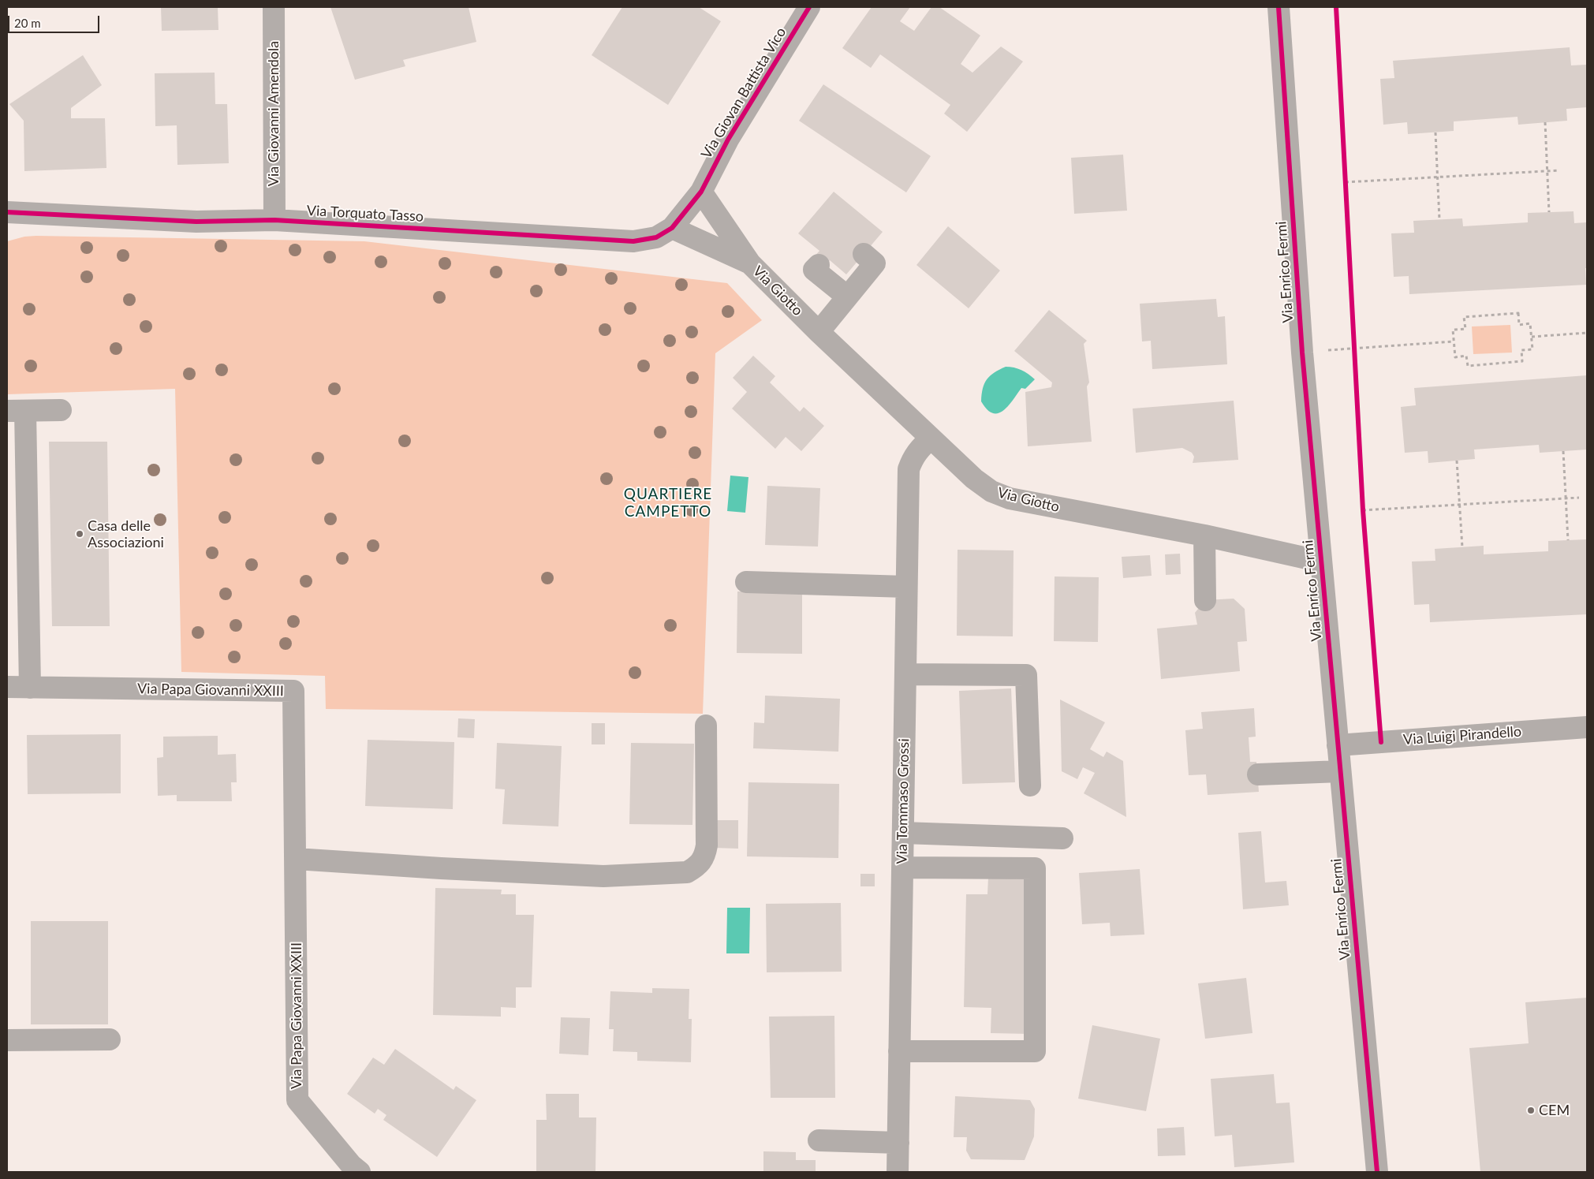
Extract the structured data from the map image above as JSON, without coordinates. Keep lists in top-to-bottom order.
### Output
{
  "streets": {
    "street": [
      "Via Giovan Battista Vico",
      "Via Giovanni Amendola",
      "Via Torquato Tasso",
      "Via Enrico Fermi",
      "Via Giotto",
      "Via Papa Giovanni XXIII",
      "Via Luigi Pirandello",
      "Via Tommaso Grossi"
    ]
  },
  "crossings": [
    ["Via Giovan Battista Vico", "Via Torquato Tasso"],
    ["Via Giovan Battista Vico", "Via Giotto"],
    ["Via Giovanni Amendola", "Via Torquato Tasso"],
    ["Via Torquato Tasso", "Via Giotto"],
    ["Via Enrico Fermi", "Via Giotto"],
    ["Via Enrico Fermi", "Via Luigi Pirandello"],
    ["Via Giotto", "Via Tommaso Grossi"]
  ],
  "districts": ["QUARTIERE CAMPETTO"],
  "places": ["Casa delle Associazioni", "CEM"],
  "scale_bar": "20 m"
}
